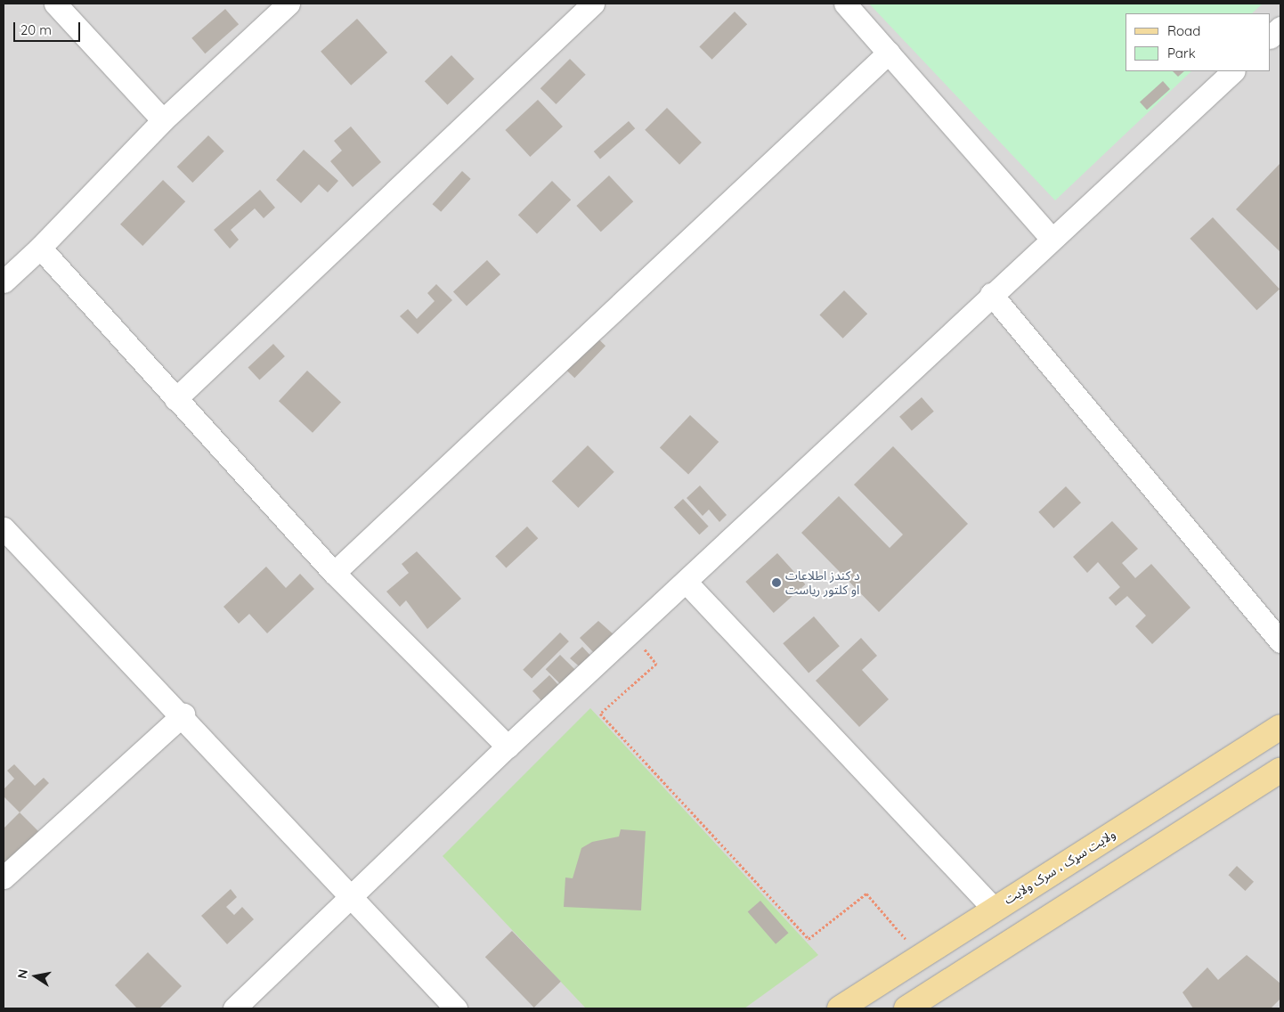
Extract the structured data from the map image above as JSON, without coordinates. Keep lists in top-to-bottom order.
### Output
{
  "streets": {
    "main road": ["ولایت سړک ، سرک ولایت"]
  },
  "places": ["د کندز اطلاعات او کلتور ریاست"],
  "legend": ["Road", "Park"],
  "scale_bar": "20 m",
  "north": "left"
}
